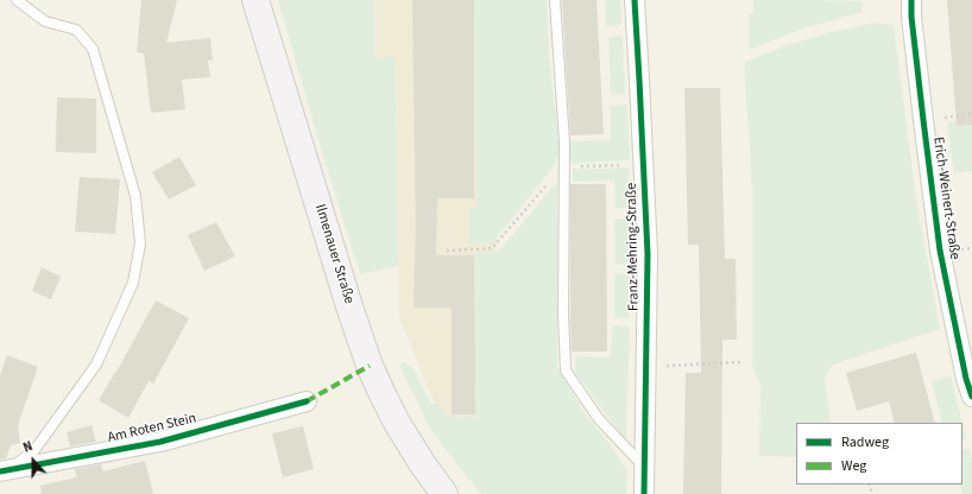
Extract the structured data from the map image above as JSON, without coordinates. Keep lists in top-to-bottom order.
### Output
{
  "streets": {
    "main road": ["Ilmenauer Straße"],
    "street": ["Erich-Weinert-Straße", "Franz-Mehring-Straße", "Am Roten Stein"]
  },
  "legend": ["Radweg", "Weg"],
  "north": "top"
}
